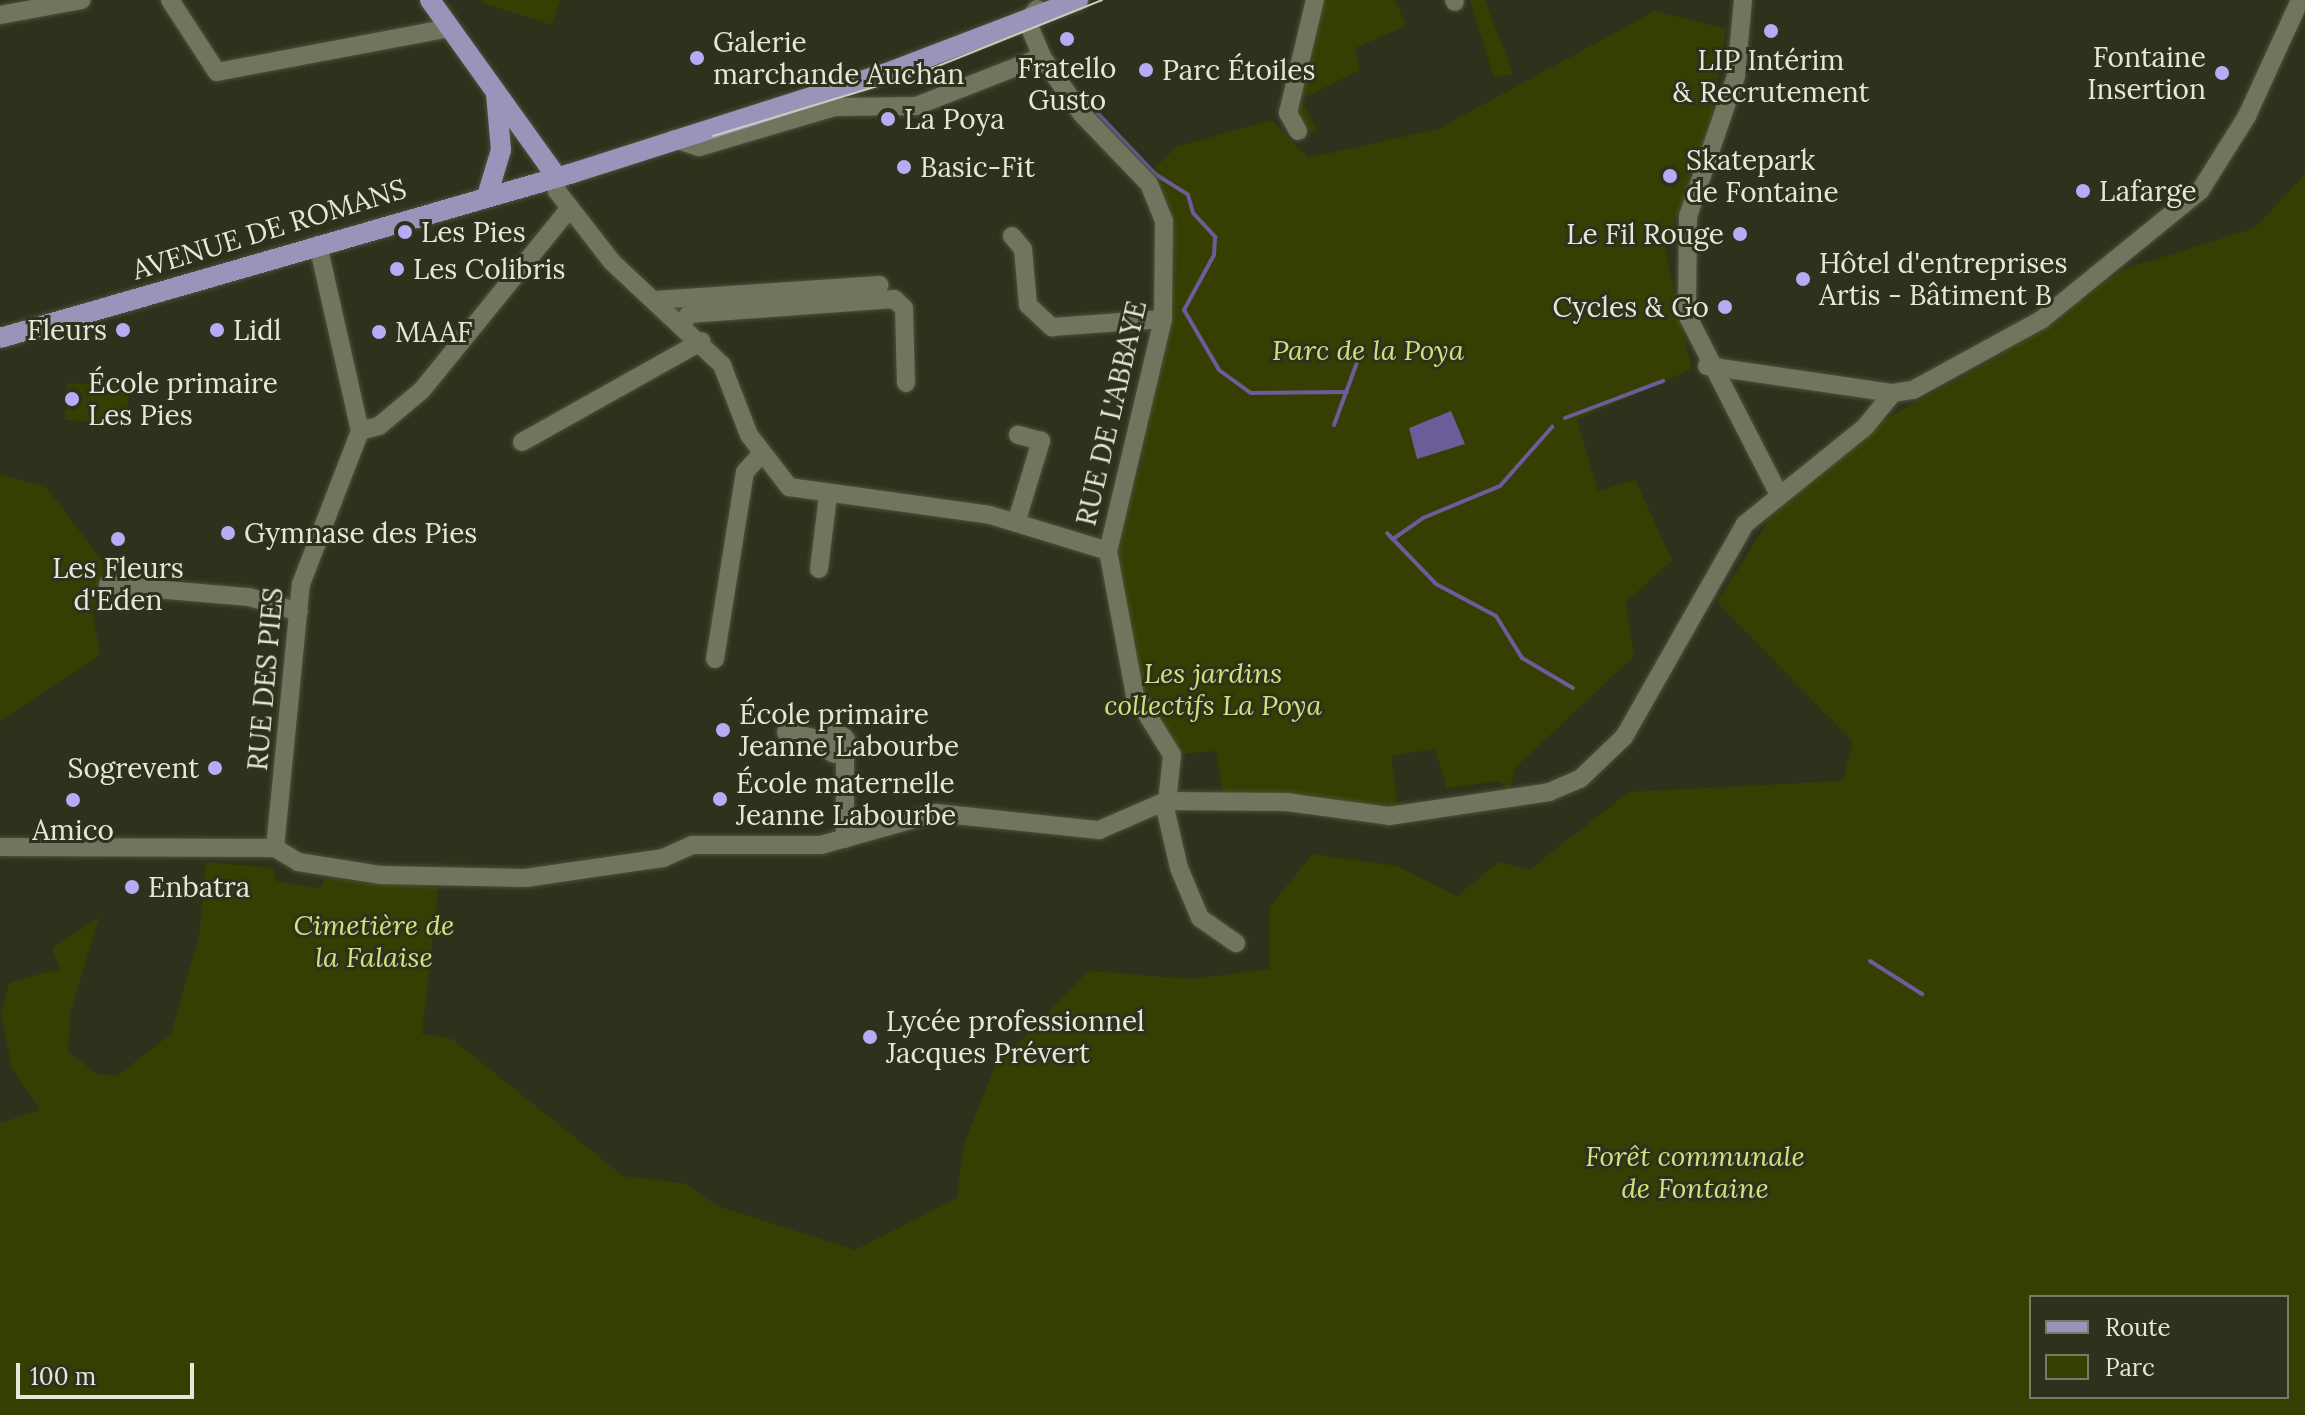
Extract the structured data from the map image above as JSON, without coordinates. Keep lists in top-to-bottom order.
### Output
{
  "streets": {
    "main road": ["AVENUE DE ROMANS"],
    "street": ["RUE DE L'ABBAYE", "RUE DES PIES"]
  },
  "parks": [
    "Parc de la Poya",
    "Les jardins collectifs La Poya",
    "Cimetière de la Falaise",
    "Forêt communale de Fontaine"
  ],
  "places": [
    "LIP Intérim & Recrutement",
    "Fratello Gusto",
    "Galerie marchande Auchan",
    "Parc Étoiles",
    "Fontaine Insertion",
    "La Poya",
    "Basic-Fit",
    "Skatepark de Fontaine",
    "Lafarge",
    "Les Pies",
    "Le Fil Rouge",
    "Les Colibris",
    "Hôtel d'entreprises Artis - Bâtiment B",
    "Cycles & Go",
    "Fleurs",
    "Lidl",
    "MAAF",
    "École primaire Les Pies",
    "Gymnase des Pies",
    "Les Fleurs d'Eden",
    "École primaire Jeanne Labourbe",
    "Sogrevent",
    "École maternelle Jeanne Labourbe",
    "Amico",
    "Enbatra",
    "Lycée professionnel Jacques Prévert"
  ],
  "legend": ["Route", "Parc"],
  "scale_bar": "100 m"
}
